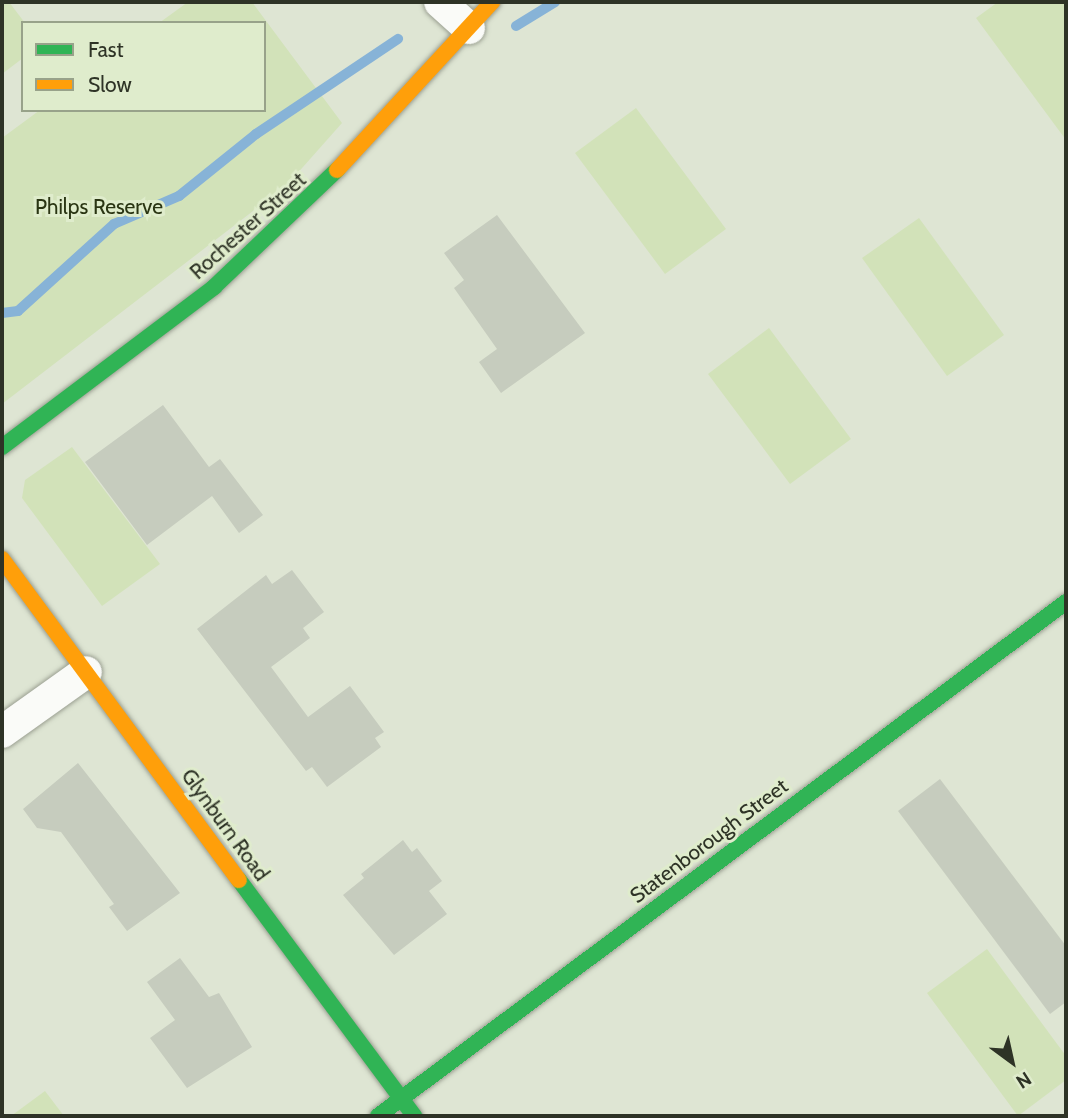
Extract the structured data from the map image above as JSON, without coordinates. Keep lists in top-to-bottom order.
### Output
{
  "streets": {
    "street": ["Rochester Street", "Glynburn Road", "Statenborough Street"]
  },
  "crossings": [
    ["Glynburn Road", "Statenborough Street"]
  ],
  "parks": ["Philps Reserve"],
  "legend": ["Fast", "Slow"],
  "north": "bottom right"
}
